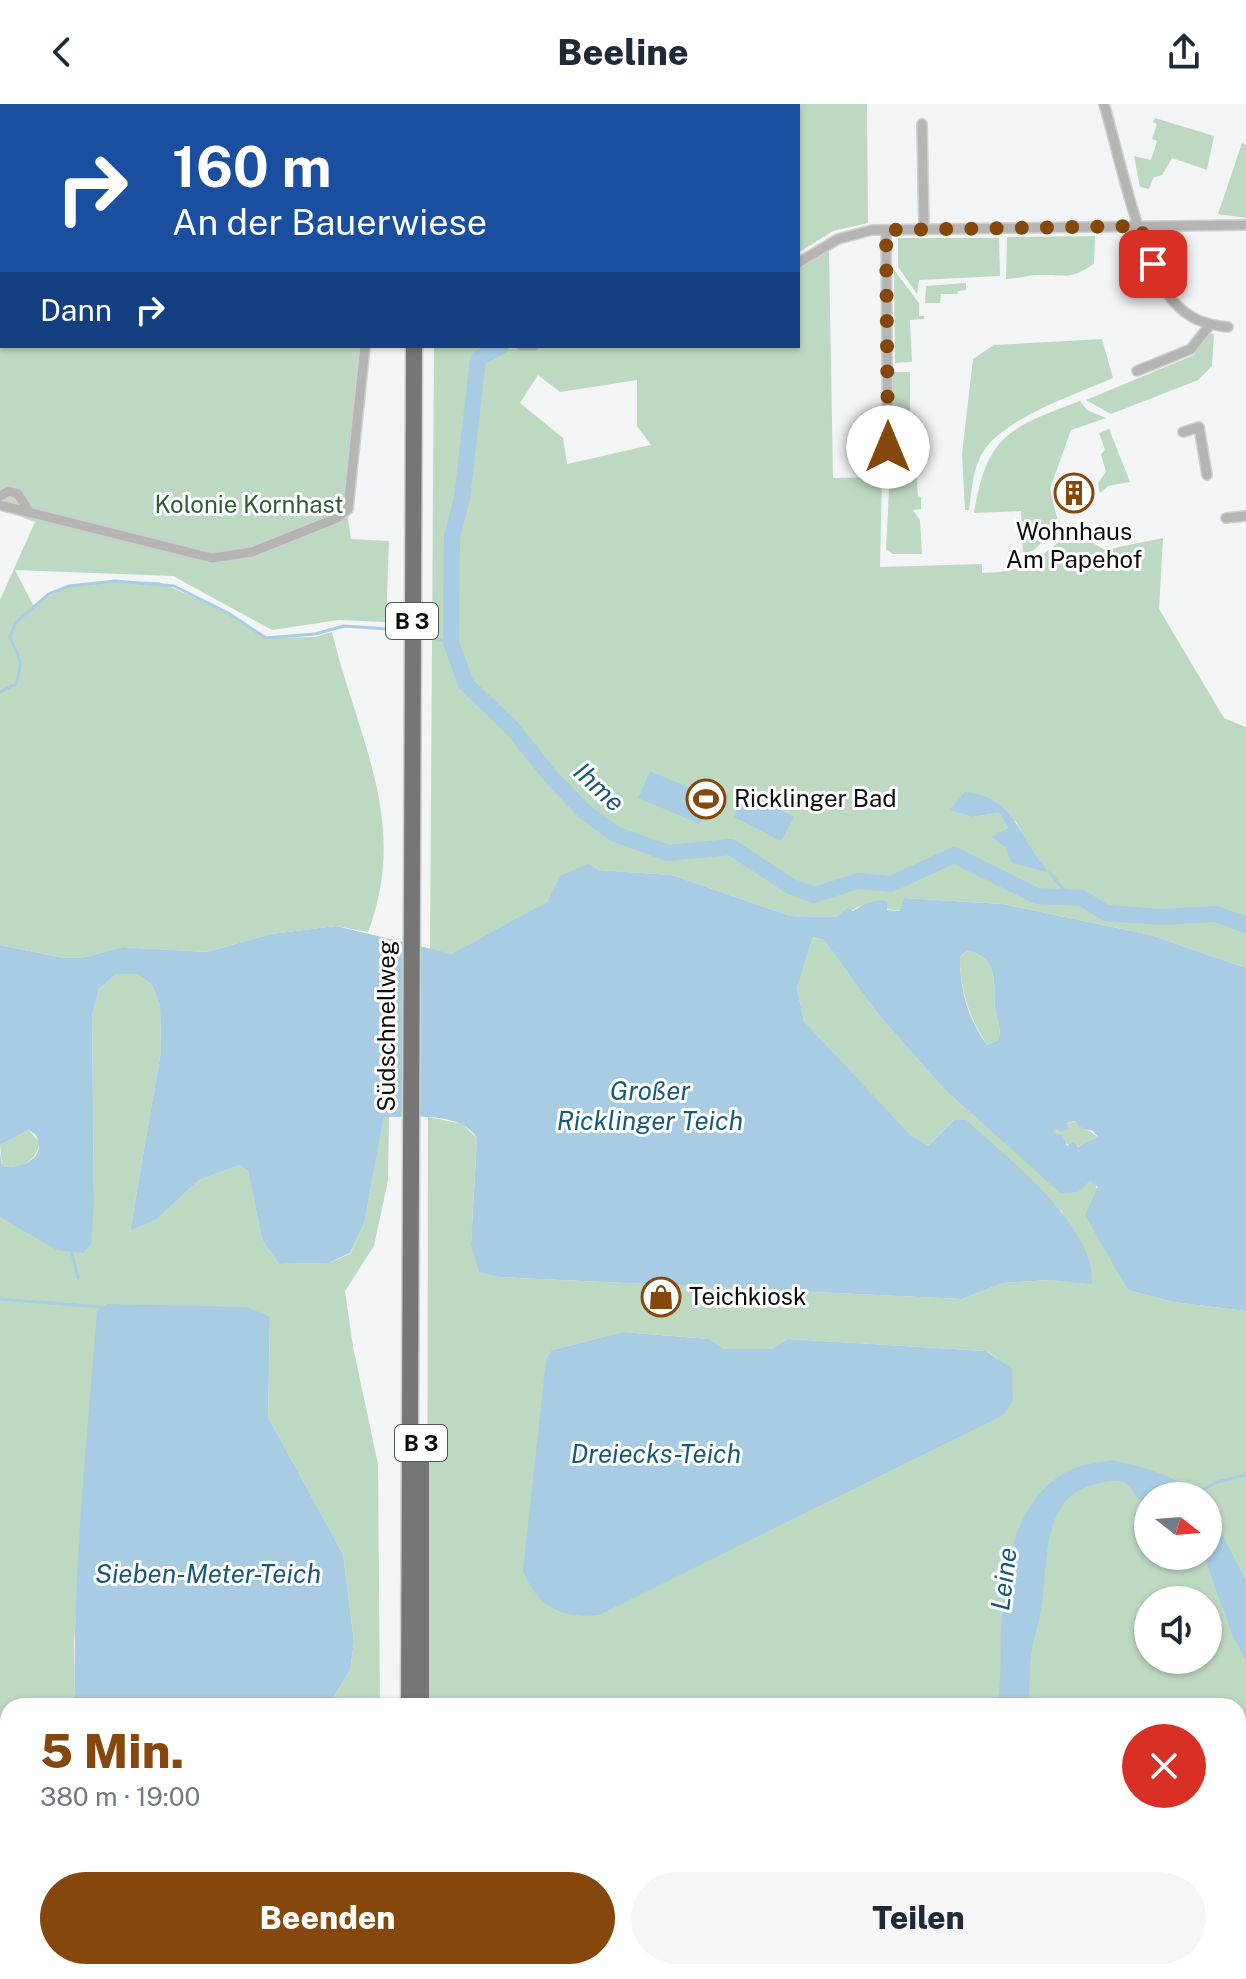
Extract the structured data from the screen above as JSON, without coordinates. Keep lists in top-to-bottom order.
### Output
{
  "streets": {
    "highway": ["B 3", "Südschnellweg"]
  },
  "water": [
    "Ihme",
    "Großer Ricklinger Teich",
    "Dreiecks-Teich",
    "Sieben-Meter-Teich",
    "Leine"
  ],
  "parks": ["Kolonie Kornhast"],
  "places": {
    "building": ["Wohnhaus Am Papehof"],
    "sports": ["Ricklinger Bad"],
    "shop": ["Teichkiosk"]
  },
  "north": "right",
  "page": {
    "header": "Beeline",
    "turn": ["160 m", "An der Bauerwiese"],
    "then": "Dann",
    "heading": ["5 Min.", "380 m · 19:00"],
    "buttons": ["Beenden", "Teilen"]
  }
}
